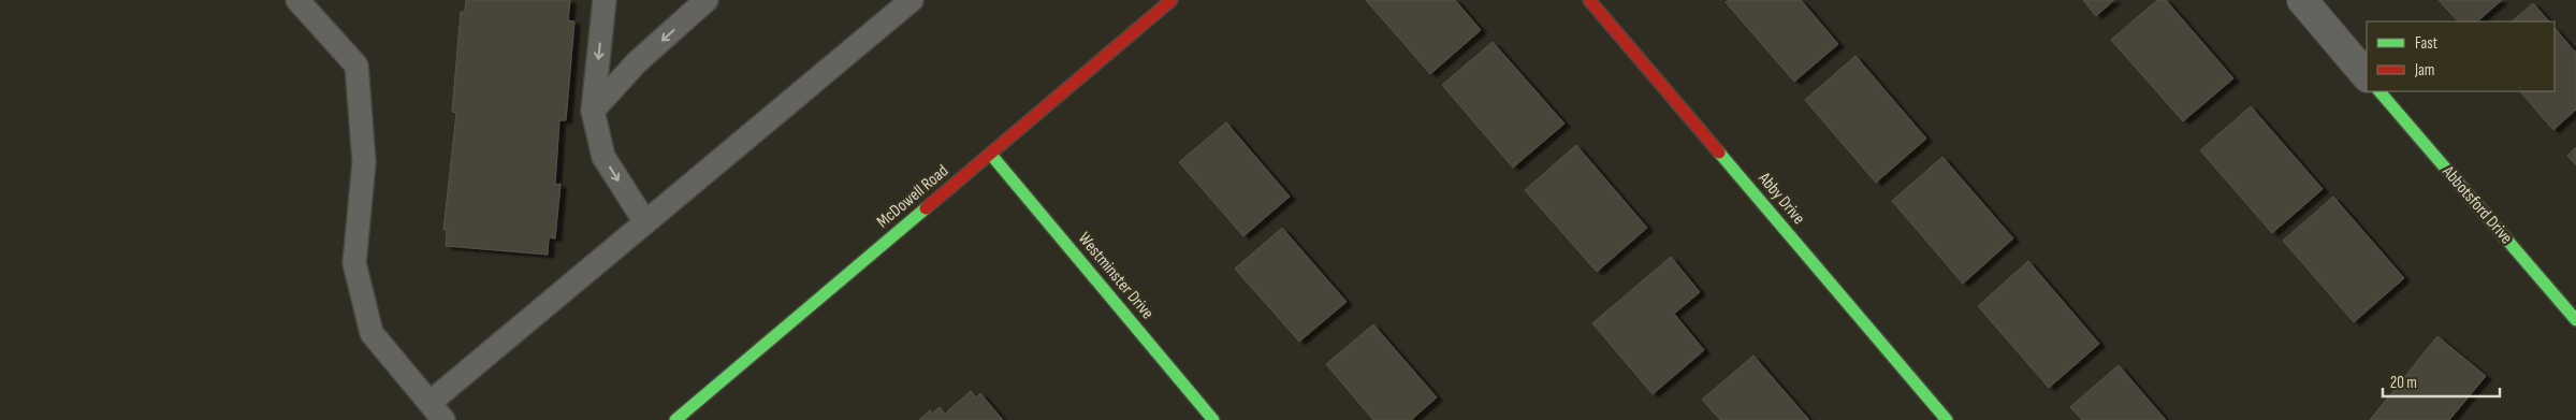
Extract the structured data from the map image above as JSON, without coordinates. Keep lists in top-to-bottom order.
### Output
{
  "streets": {
    "street": [
      "McDowell Road",
      "Abby Drive",
      "Abbotsford Drive",
      "Westminster Drive"
    ]
  },
  "crossings": [
    ["McDowell Road", "Westminster Drive"]
  ],
  "legend": ["Fast", "Jam"],
  "scale_bar": "20 m"
}
